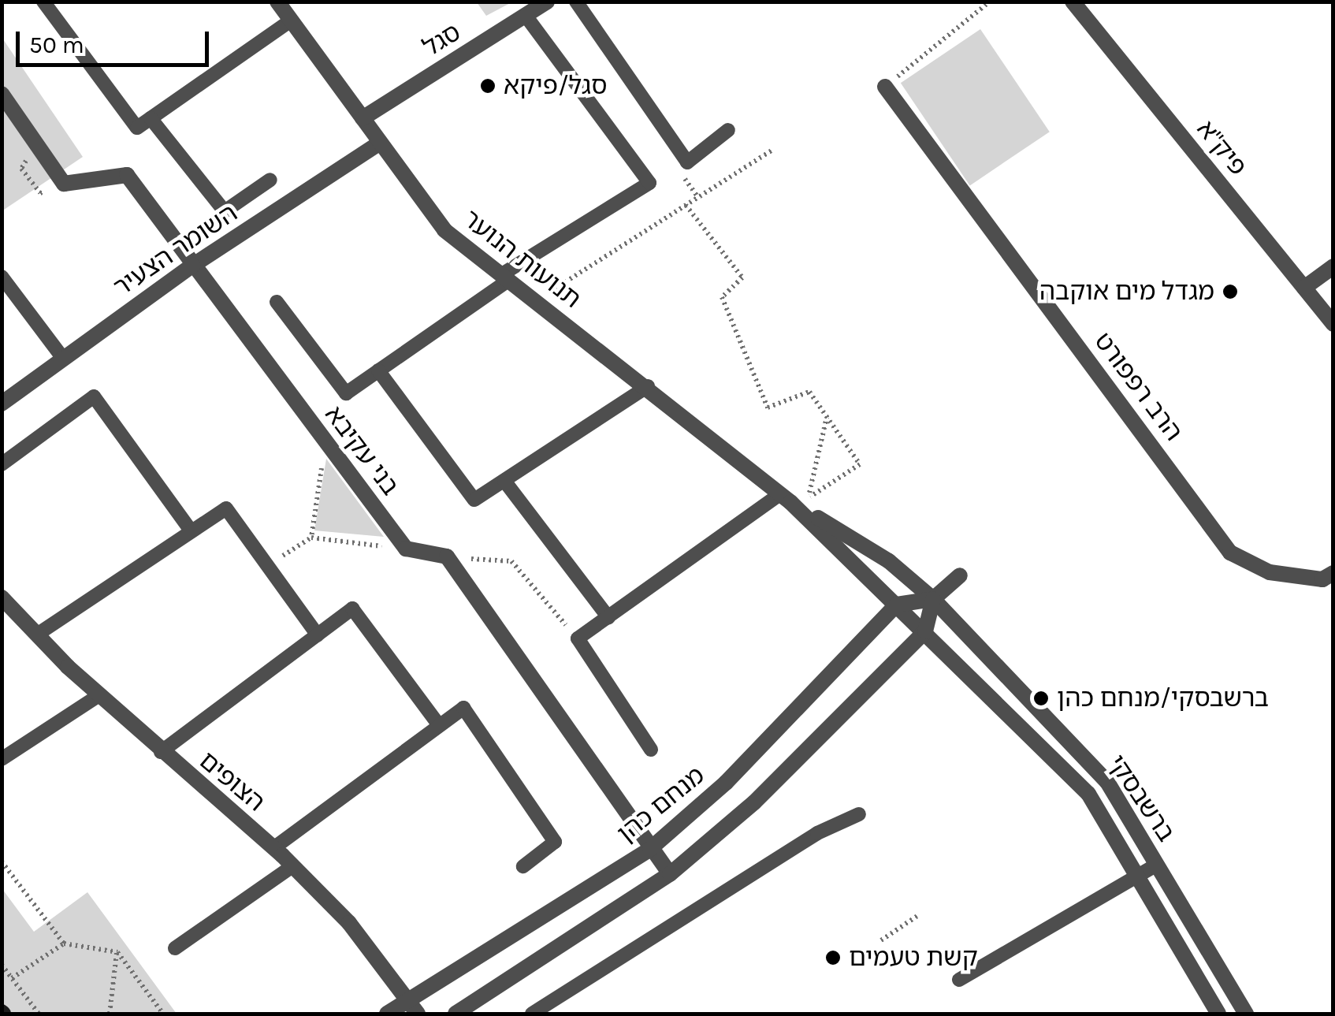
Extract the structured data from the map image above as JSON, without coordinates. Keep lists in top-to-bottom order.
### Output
{
  "streets": {
    "street": [
      "סגל",
      "פיק\"א",
      "השומר הצעיר",
      "תנועות הנוער",
      "הרב רפפורט",
      "בני עקיבא",
      "הצופים",
      "ברשבסקי",
      "מנחם כהן"
    ]
  },
  "crossings": [
    ["סגל", "תנועות הנוער"],
    ["השומר הצעיר", "תנועות הנוער"],
    ["השומר הצעיר", "בני עקיבא"],
    ["תנועות הנוער", "ברשבסקי"],
    ["תנועות הנוער", "מנחם כהן"],
    ["הצופים", "מנחם כהן"]
  ],
  "places": [
    "סגל/פיקא",
    "מגדל מים אוקבה",
    "ברשבסקי/מנחם כהן",
    "קשת טעמים"
  ],
  "scale_bar": "50 m"
}
